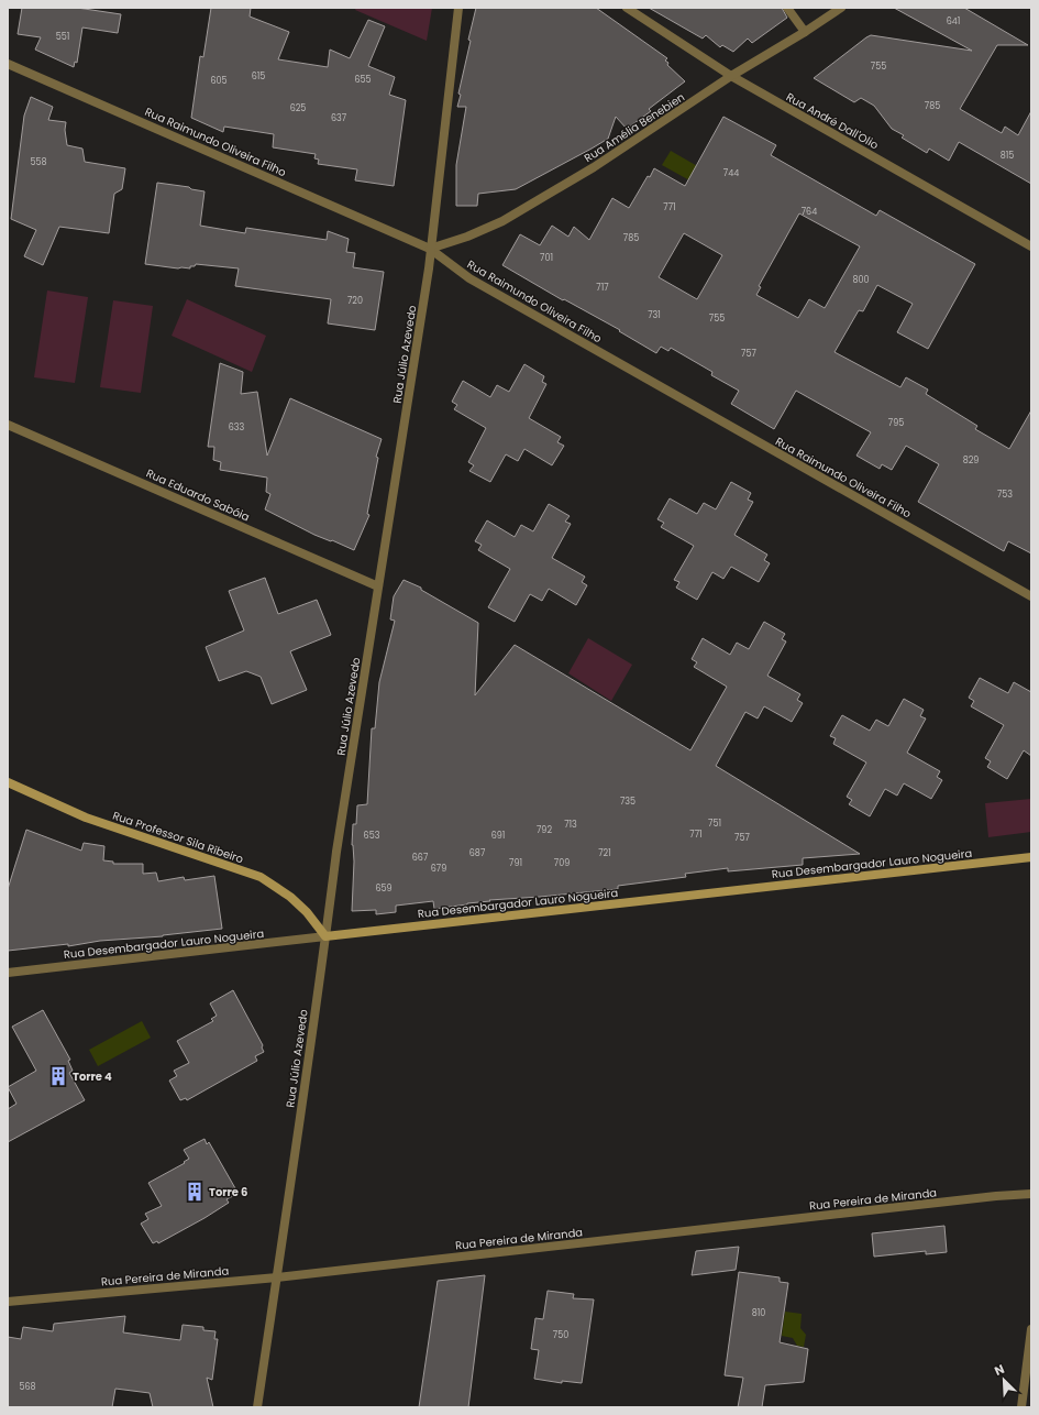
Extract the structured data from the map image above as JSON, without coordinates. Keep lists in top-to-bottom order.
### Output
{
  "streets": {
    "street": [
      "Rua André Dall'Olio",
      "Rua Amélia Benebien",
      "Rua Raimundo Oliveira Filho",
      "Rua Júlio Azevedo",
      "Rua Eduardo Sabóia",
      "Rua Professor Sila Ribeiro",
      "Rua Desembargador Lauro Nogueira",
      "Rua Pereira de Miranda"
    ]
  },
  "crossings": [
    ["Rua André Dall'Olio", "Rua Amélia Benebien"],
    ["Rua Amélia Benebien", "Rua Raimundo Oliveira Filho"],
    ["Rua Amélia Benebien", "Rua Júlio Azevedo"],
    ["Rua Raimundo Oliveira Filho", "Rua Júlio Azevedo"],
    ["Rua Júlio Azevedo", "Rua Eduardo Sabóia"],
    ["Rua Júlio Azevedo", "Rua Professor Sila Ribeiro"],
    ["Rua Júlio Azevedo", "Rua Desembargador Lauro Nogueira"],
    ["Rua Júlio Azevedo", "Rua Pereira de Miranda"],
    ["Rua Professor Sila Ribeiro", "Rua Desembargador Lauro Nogueira"]
  ],
  "places": {
    "building": ["Torre 4", "Torre 6"]
  },
  "house_numbers": [
    "641",
    "551",
    "755",
    "615",
    "655",
    "605",
    "785",
    "625",
    "637",
    "815",
    "558",
    "744",
    "771",
    "764",
    "785",
    "701",
    "800",
    "717",
    "720",
    "731",
    "755",
    "757",
    "795",
    "633",
    "829",
    "753",
    "735",
    "751",
    "713",
    "792",
    "771",
    "653",
    "691",
    "757",
    "687",
    "721",
    "667",
    "791",
    "709",
    "679",
    "659",
    "810",
    "750",
    "568"
  ],
  "north": "top left"
}
